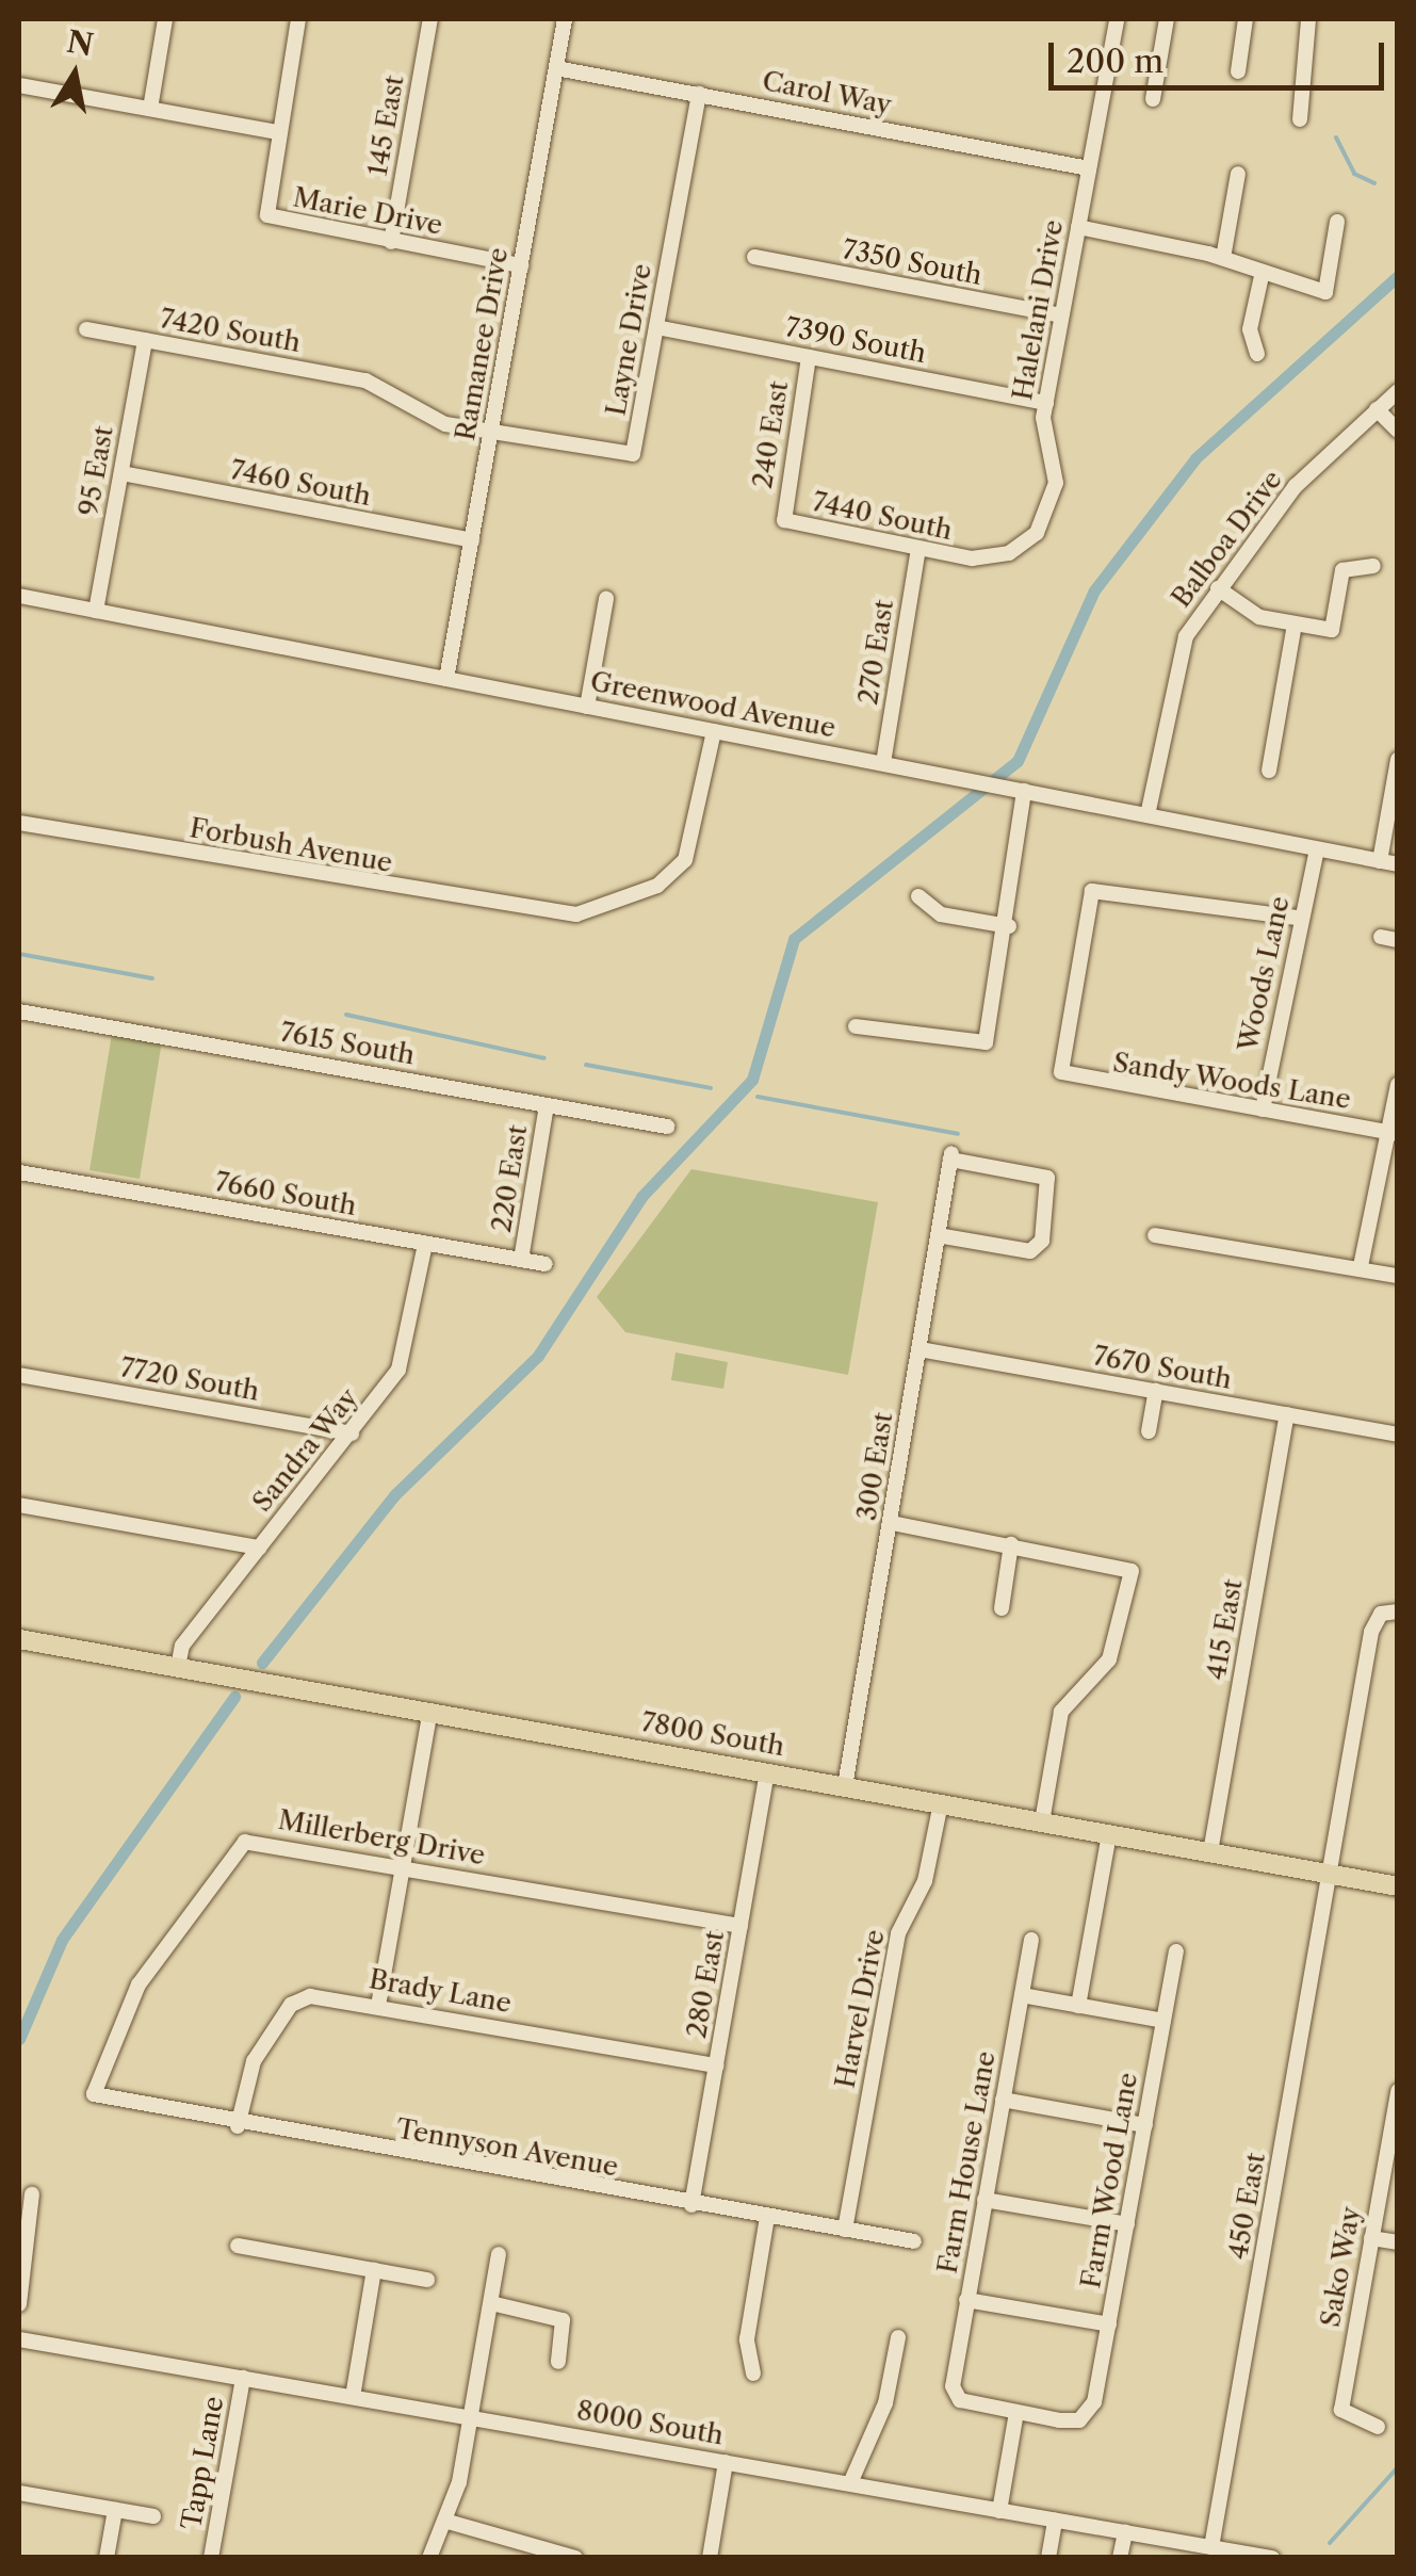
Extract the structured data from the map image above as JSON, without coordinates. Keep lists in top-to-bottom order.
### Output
{
  "streets": {
    "main road": ["7800 South"],
    "street": [
      "Carol Way",
      "145 East",
      "Marie Drive",
      "7350 South",
      "Halelani Drive",
      "7420 South",
      "Layne Drive",
      "7390 South",
      "Ramanee Drive",
      "240 East",
      "95 East",
      "7460 South",
      "7440 South",
      "Balboa Drive",
      "270 East",
      "Greenwood Avenue",
      "Forbush Avenue",
      "Woods Lane",
      "7615 South",
      "Sandy Woods Lane",
      "220 East",
      "7660 South",
      "7670 South",
      "7720 South",
      "Sandra Way",
      "300 East",
      "415 East",
      "Millerberg Drive",
      "280 East",
      "Brady Lane",
      "Harvel Drive",
      "Tennyson Avenue",
      "Farm House Lane",
      "Farm Wood Lane",
      "450 East",
      "Sako Way",
      "8000 South",
      "Tapp Lane"
    ]
  },
  "crossings": [
    ["Carol Way", "Halelani Drive"],
    ["Carol Way", "Layne Drive"],
    ["Carol Way", "Ramanee Drive"],
    ["145 East", "Marie Drive"],
    ["Marie Drive", "Ramanee Drive"],
    ["7350 South", "Halelani Drive"],
    ["Halelani Drive", "7390 South"],
    ["Halelani Drive", "7440 South"],
    ["7420 South", "Layne Drive"],
    ["7420 South", "Ramanee Drive"],
    ["7420 South", "95 East"],
    ["Layne Drive", "7390 South"],
    ["Layne Drive", "Ramanee Drive"],
    ["7390 South", "240 East"],
    ["Ramanee Drive", "7460 South"],
    ["Ramanee Drive", "Greenwood Avenue"],
    ["240 East", "7440 South"],
    ["95 East", "7460 South"],
    ["95 East", "Greenwood Avenue"],
    ["7440 South", "270 East"],
    ["Balboa Drive", "Greenwood Avenue"],
    ["270 East", "Greenwood Avenue"],
    ["Greenwood Avenue", "Forbush Avenue"],
    ["Greenwood Avenue", "Woods Lane"],
    ["Woods Lane", "Sandy Woods Lane"],
    ["7615 South", "220 East"],
    ["220 East", "7660 South"],
    ["7660 South", "Sandra Way"],
    ["7670 South", "300 East"],
    ["7670 South", "415 East"],
    ["7720 South", "Sandra Way"],
    ["Sandra Way", "7800 South"],
    ["300 East", "7800 South"],
    ["415 East", "7800 South"],
    ["7800 South", "280 East"],
    ["7800 South", "Harvel Drive"],
    ["7800 South", "450 East"],
    ["Millerberg Drive", "280 East"],
    ["Millerberg Drive", "Tennyson Avenue"],
    ["280 East", "Brady Lane"],
    ["280 East", "Tennyson Avenue"],
    ["Brady Lane", "Tennyson Avenue"],
    ["Harvel Drive", "Tennyson Avenue"],
    ["Farm House Lane", "Farm Wood Lane"],
    ["450 East", "8000 South"],
    ["8000 South", "Tapp Lane"]
  ],
  "scale_bar": "200 m",
  "north": "top"
}
